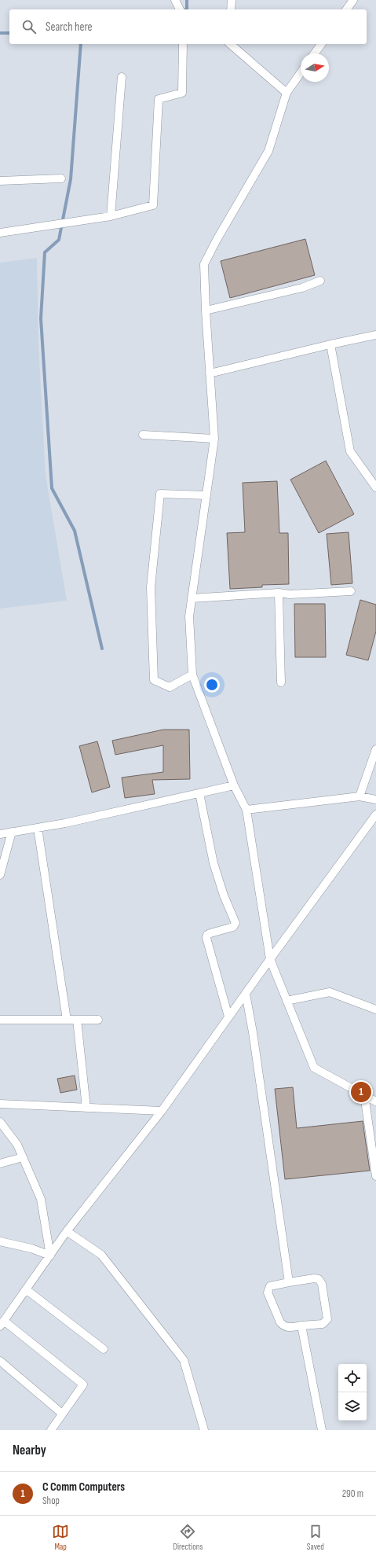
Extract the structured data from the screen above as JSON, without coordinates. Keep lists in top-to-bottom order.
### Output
{
  "north": "right",
  "page": {
    "search": "Search here",
    "pins": "1",
    "heading": "Nearby",
    "list": [
      {
        "mark": "1",
        "name": "C Comm Computers",
        "note": "Shop",
        "value": "290 m"
      }
    ],
    "nav": ["Map", "Directions", "Saved"]
  }
}
